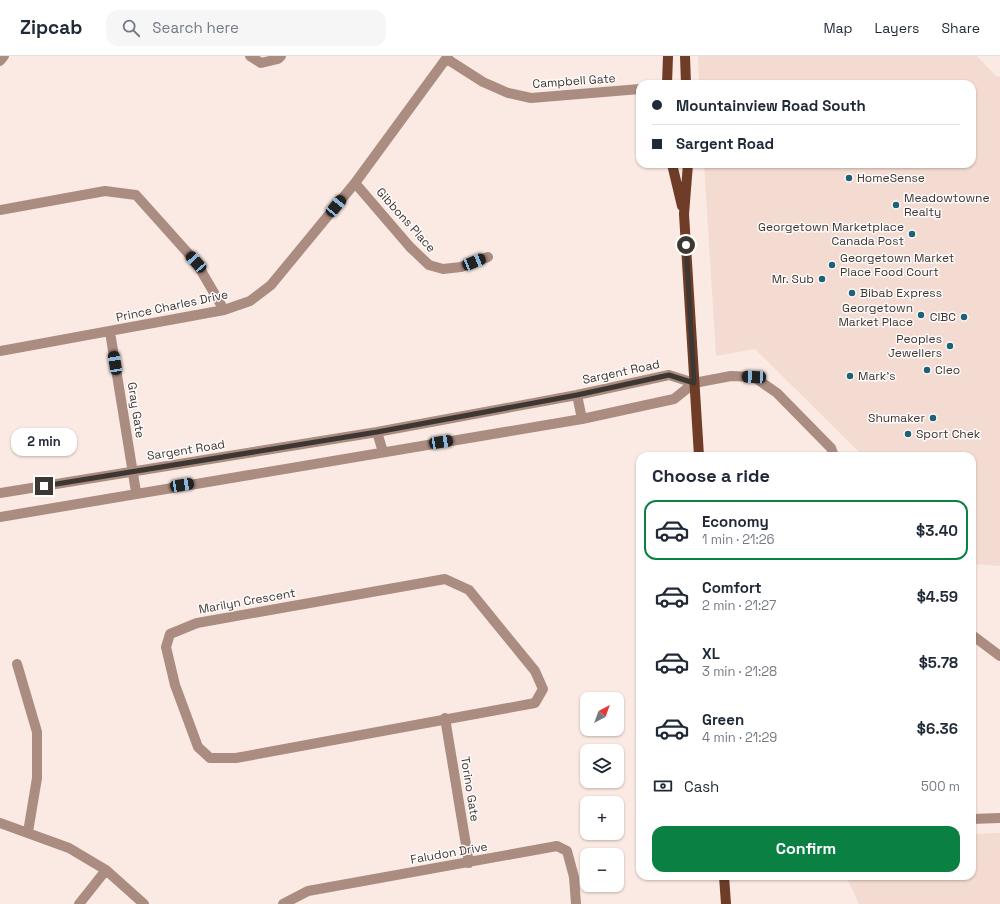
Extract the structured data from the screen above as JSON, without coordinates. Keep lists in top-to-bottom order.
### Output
{
  "streets": {
    "street": [
      "Campbell Gate",
      "Gibbons Place",
      "Prince Charles Drive",
      "Sargent Road",
      "Gray Gate",
      "Marilyn Crescent",
      "Torino Gate",
      "Faludon Drive"
    ]
  },
  "crossings": [
    ["Campbell Gate", "Prince Charles Drive"],
    ["Gibbons Place", "Prince Charles Drive"],
    ["Prince Charles Drive", "Gray Gate"],
    ["Sargent Road", "Gray Gate"],
    ["Marilyn Crescent", "Torino Gate"],
    ["Torino Gate", "Faludon Drive"]
  ],
  "places": [
    "HomeSense",
    "Meadowtowne Realty",
    "Georgetown Marketplace Canada Post",
    "Georgetown Market Place Food Court",
    "Mr. Sub",
    "Bibab Express",
    "Georgetown Market Place",
    "CIBC",
    "Peoples Jewellers",
    "Cleo",
    "Mark's",
    "Shumaker",
    "Sport Chek"
  ],
  "north": "top right",
  "page": {
    "header": "Zipcab",
    "search": "Search here",
    "nav": ["Map", "Layers", "Share"],
    "banner": ["Mountainview Road South", "Sargent Road"],
    "bubble": "2 min",
    "heading": "Choose a ride",
    "list": [
      {
        "name": "Economy",
        "note": "1 min · 21:26",
        "value": "$3.40"
      },
      {
        "name": "Comfort",
        "note": "2 min · 21:27",
        "value": "$4.59"
      },
      {
        "name": "XL",
        "note": "3 min · 21:28",
        "value": "$5.78"
      },
      {
        "name": "Green",
        "note": "4 min · 21:29",
        "value": "$6.36"
      }
    ],
    "map_buttons": ["+", "−"],
    "pay": ["Cash", "500 m"],
    "buttons": "Confirm"
  }
}
